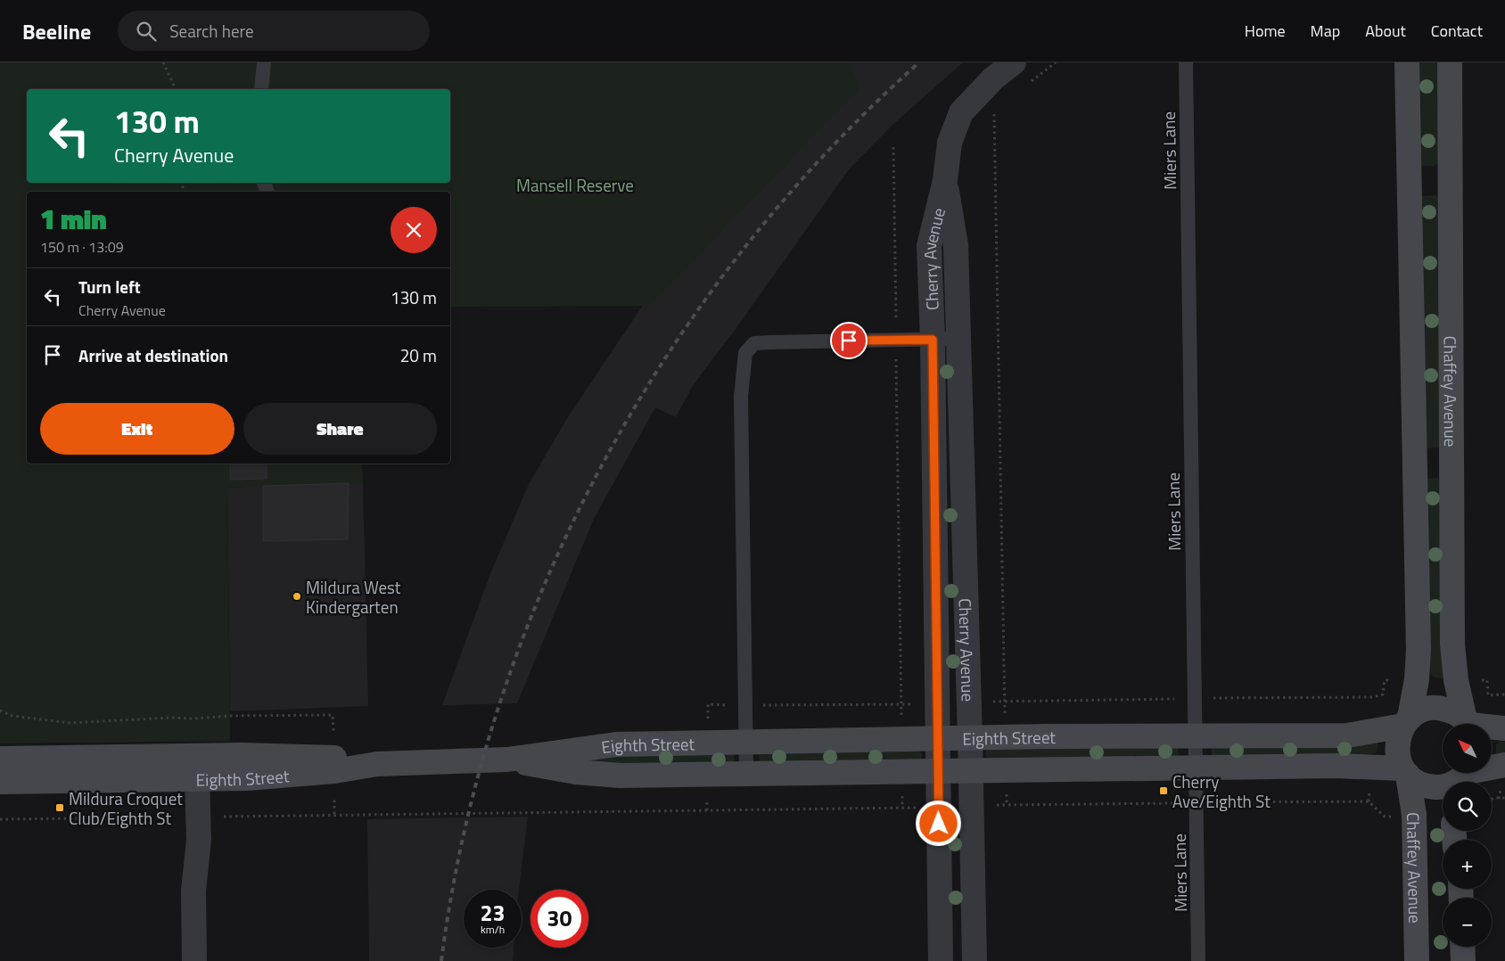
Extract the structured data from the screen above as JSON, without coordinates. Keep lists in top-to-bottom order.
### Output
{
  "streets": {
    "street": ["Cherry Avenue", "Chaffey Avenue", "Eighth Street"],
    "lane": ["Miers Lane"]
  },
  "crossings": [
    ["Miers Lane", "Eighth Street"],
    ["Cherry Avenue", "Eighth Street"],
    ["Chaffey Avenue", "Eighth Street"]
  ],
  "parks": ["Mansell Reserve"],
  "places": {
    "other": ["Mildura West Kindergarten"],
    "transit": ["Cherry Ave/Eighth St", "Mildura Croquet Club/Eighth St"]
  },
  "north": "top left",
  "page": {
    "header": "Beeline",
    "search": "Search here",
    "nav": [
      "Home",
      "Map",
      "About",
      "Contact"
    ],
    "turn": ["130 m", "Cherry Avenue"],
    "heading": ["1 min", "150 m · 13:09"],
    "list": [
      {
        "name": "Turn left",
        "note": "Cherry Avenue",
        "value": "130 m"
      },
      {
        "name": "Arrive at destination",
        "value": "20 m"
      }
    ],
    "buttons": ["Exit", "Share"],
    "map_buttons": ["+", "−"],
    "speed": "23 km/h",
    "limit": "30"
  }
}
